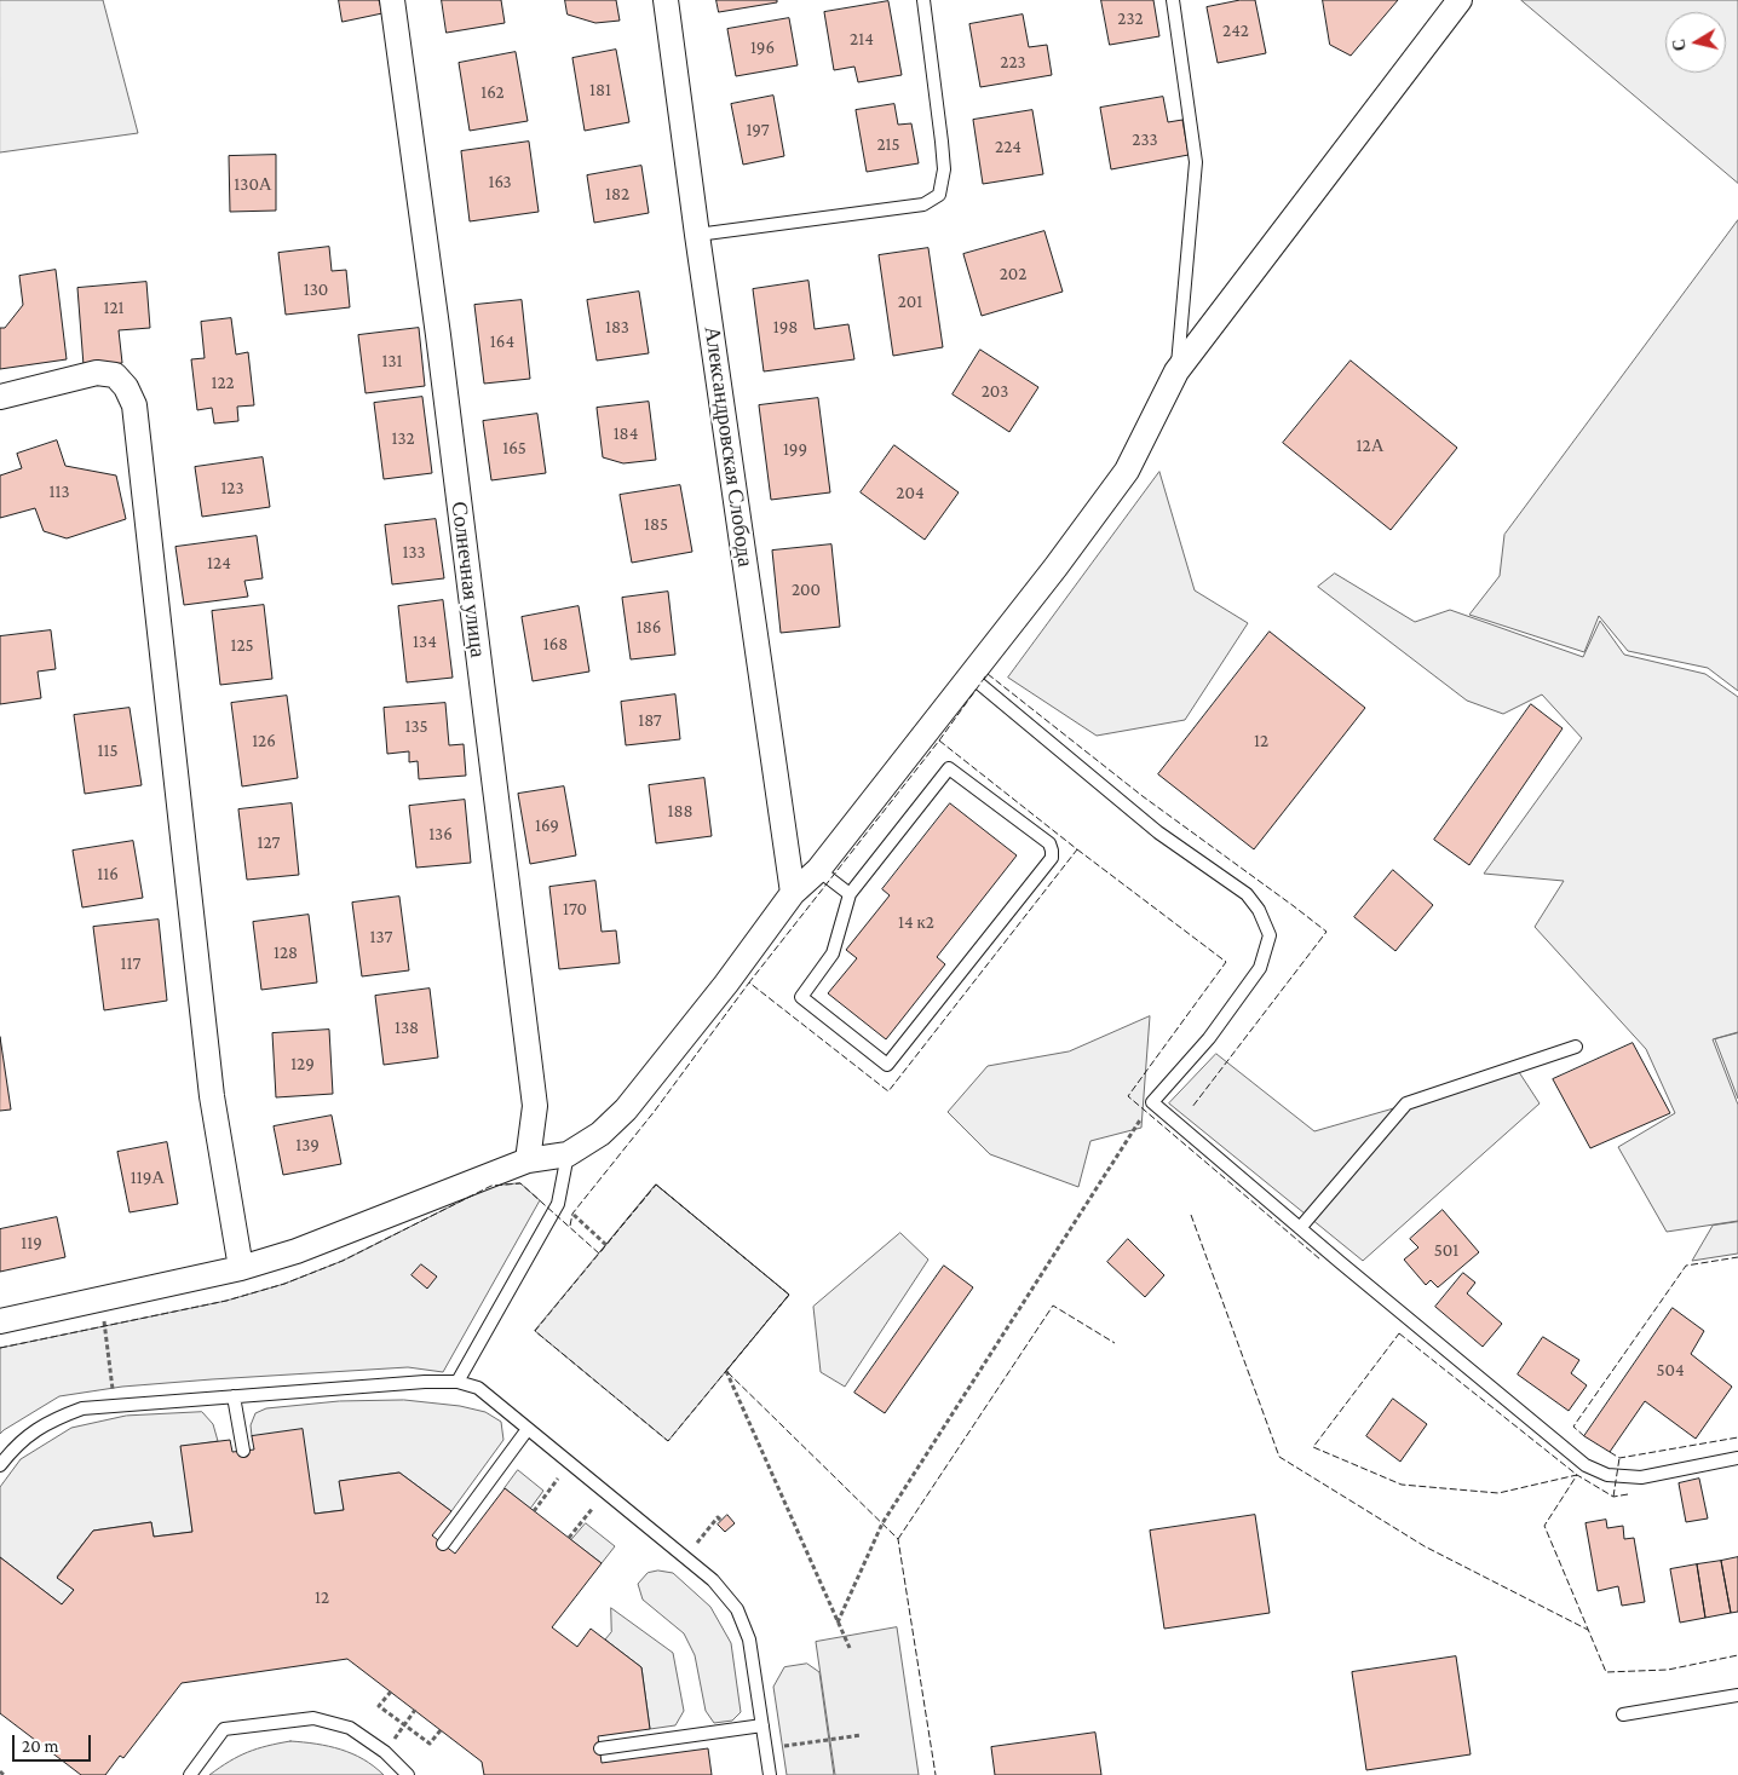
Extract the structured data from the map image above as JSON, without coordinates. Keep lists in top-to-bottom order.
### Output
{
  "streets": {
    "street": ["Александровская Слобода", "Солнечная улица"]
  },
  "house_numbers": [
    "232",
    "242",
    "214",
    "196",
    "223",
    "181",
    "162",
    "197",
    "233",
    "215",
    "224",
    "163",
    "130А",
    "182",
    "202",
    "130",
    "201",
    "121",
    "183",
    "198",
    "164",
    "131",
    "122",
    "203",
    "184",
    "132",
    "12А",
    "165",
    "199",
    "123",
    "113",
    "204",
    "185",
    "133",
    "124",
    "200",
    "186",
    "134",
    "168",
    "125",
    "187",
    "135",
    "126",
    "12",
    "115",
    "188",
    "169",
    "136",
    "127",
    "116",
    "170",
    "14 к2",
    "137",
    "128",
    "117",
    "138",
    "129",
    "139",
    "119А",
    "119",
    "501",
    "504",
    "12"
  ],
  "scale_bar": "20 m",
  "north": "left"
}
